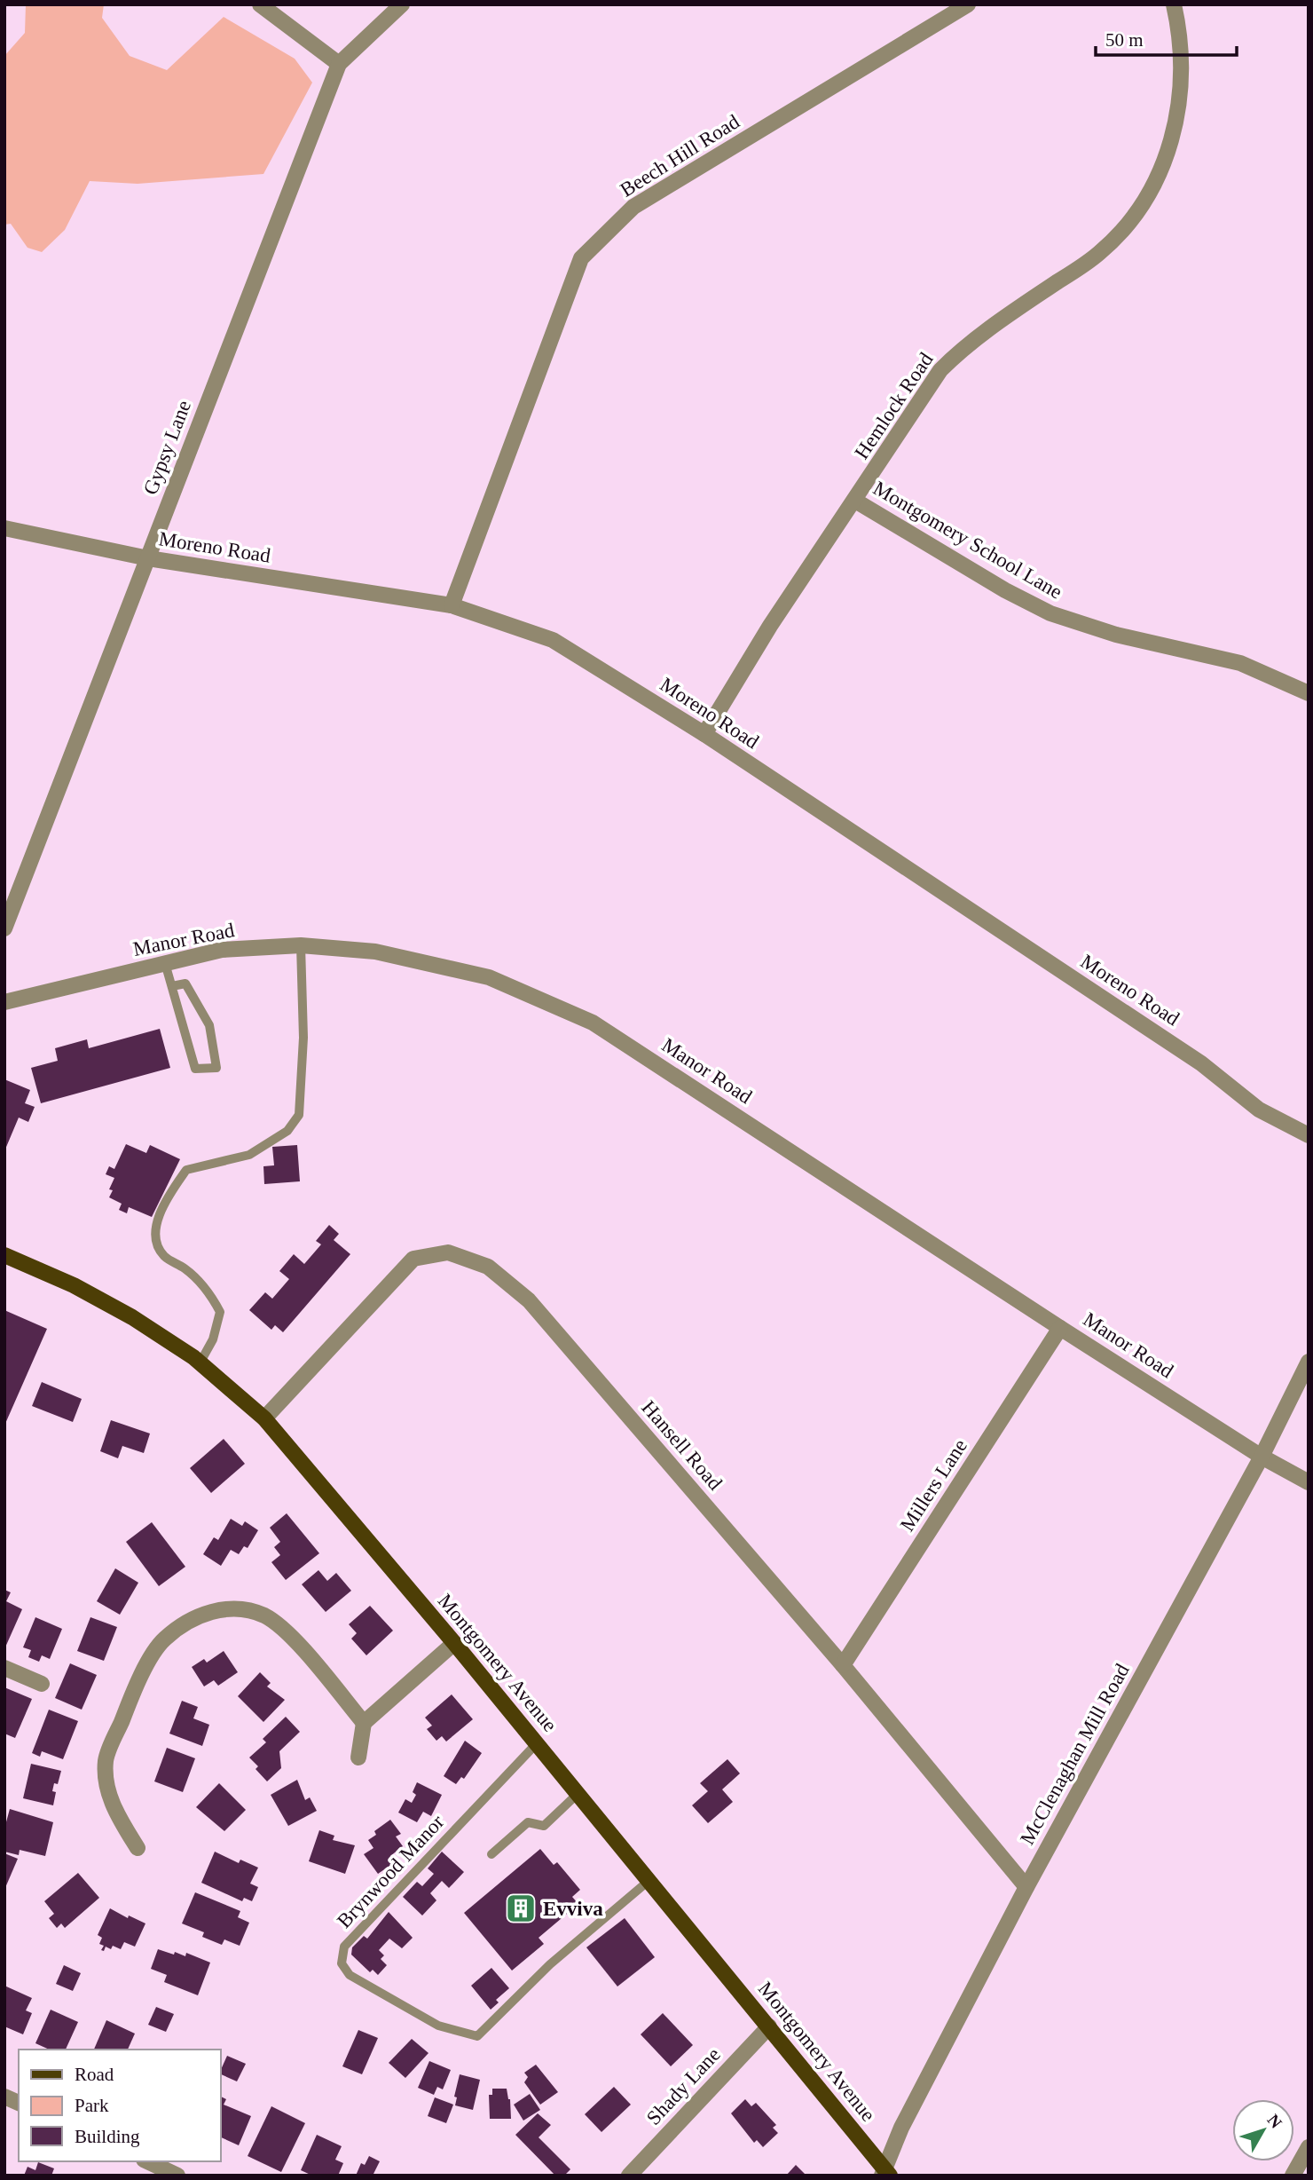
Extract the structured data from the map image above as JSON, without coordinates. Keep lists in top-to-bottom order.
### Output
{
  "streets": {
    "main road": ["Montgomery Avenue"],
    "street": [
      "Beech Hill Road",
      "Hemlock Road",
      "Gypsy Lane",
      "Montgomery School Lane",
      "Moreno Road",
      "Manor Road",
      "Hansell Road",
      "Millers Lane",
      "McClenaghan Mill Road",
      "Shady Lane"
    ],
    "lane": ["Brynwood Manor"]
  },
  "crossings": [
    ["Beech Hill Road", "Moreno Road"],
    ["Hemlock Road", "Montgomery School Lane"],
    ["Hemlock Road", "Moreno Road"],
    ["Gypsy Lane", "Moreno Road"],
    ["Manor Road", "Millers Lane"],
    ["Manor Road", "McClenaghan Mill Road"],
    ["Hansell Road", "Millers Lane"],
    ["Hansell Road", "Montgomery Avenue"],
    ["Hansell Road", "McClenaghan Mill Road"],
    ["Montgomery Avenue", "McClenaghan Mill Road"],
    ["Montgomery Avenue", "Brynwood Manor"],
    ["Montgomery Avenue", "Shady Lane"]
  ],
  "places": {
    "building": ["Evviva"]
  },
  "legend": ["Road", "Park", "Building"],
  "scale_bar": "50 m",
  "north": "top right"
}
